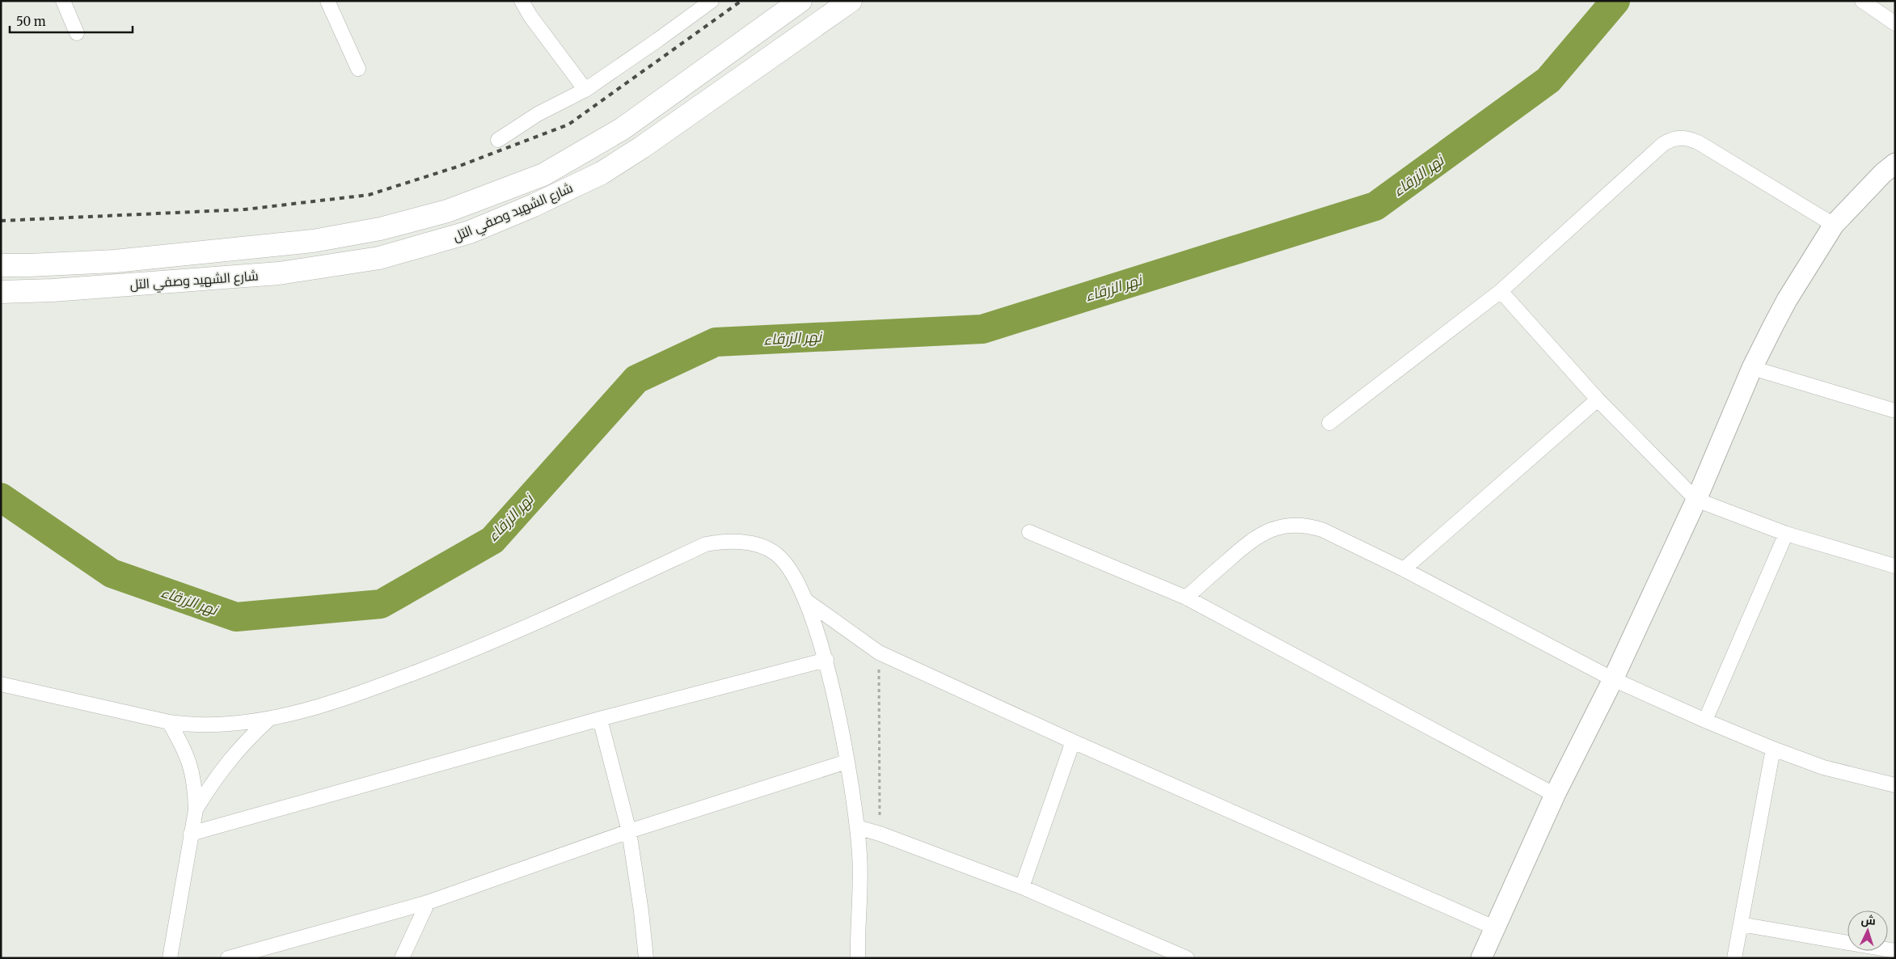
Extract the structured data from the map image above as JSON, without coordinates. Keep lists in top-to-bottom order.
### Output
{
  "streets": {
    "main road": ["شارع الشهيد وصفي التل"]
  },
  "water": ["نهر الزرقاء"],
  "scale_bar": "50 m",
  "north": "top"
}
